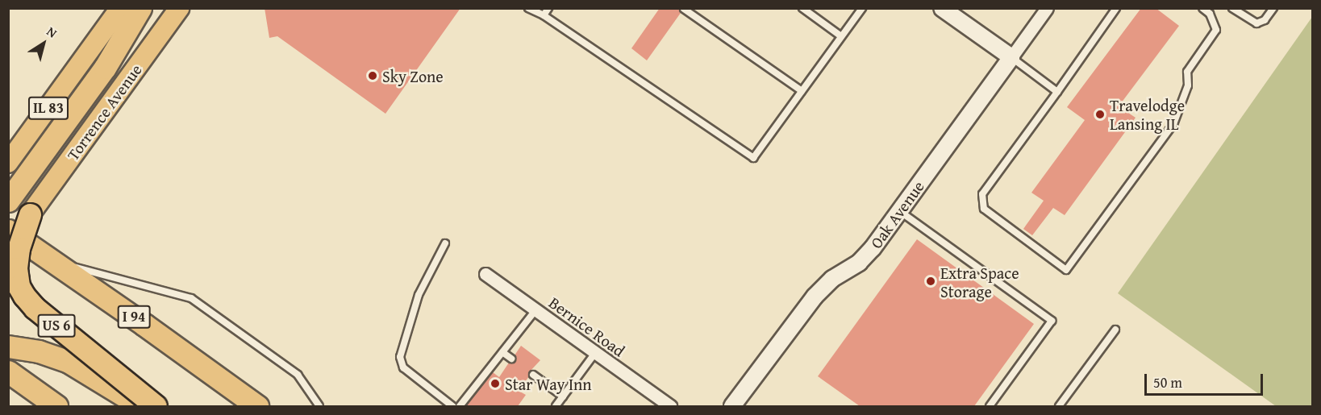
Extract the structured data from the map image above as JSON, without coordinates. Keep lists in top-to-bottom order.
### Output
{
  "streets": {
    "highway": ["I 94", "US 6"],
    "main road": ["IL 83", "Torrence Avenue"],
    "street": ["Oak Avenue", "Bernice Road"]
  },
  "crossings": [
    ["Torrence Avenue", "US 6"]
  ],
  "places": [
    "Sky Zone",
    "Travelodge Lansing IL",
    "Extra Space Storage",
    "Star Way Inn"
  ],
  "scale_bar": "50 m",
  "north": "top right"
}
